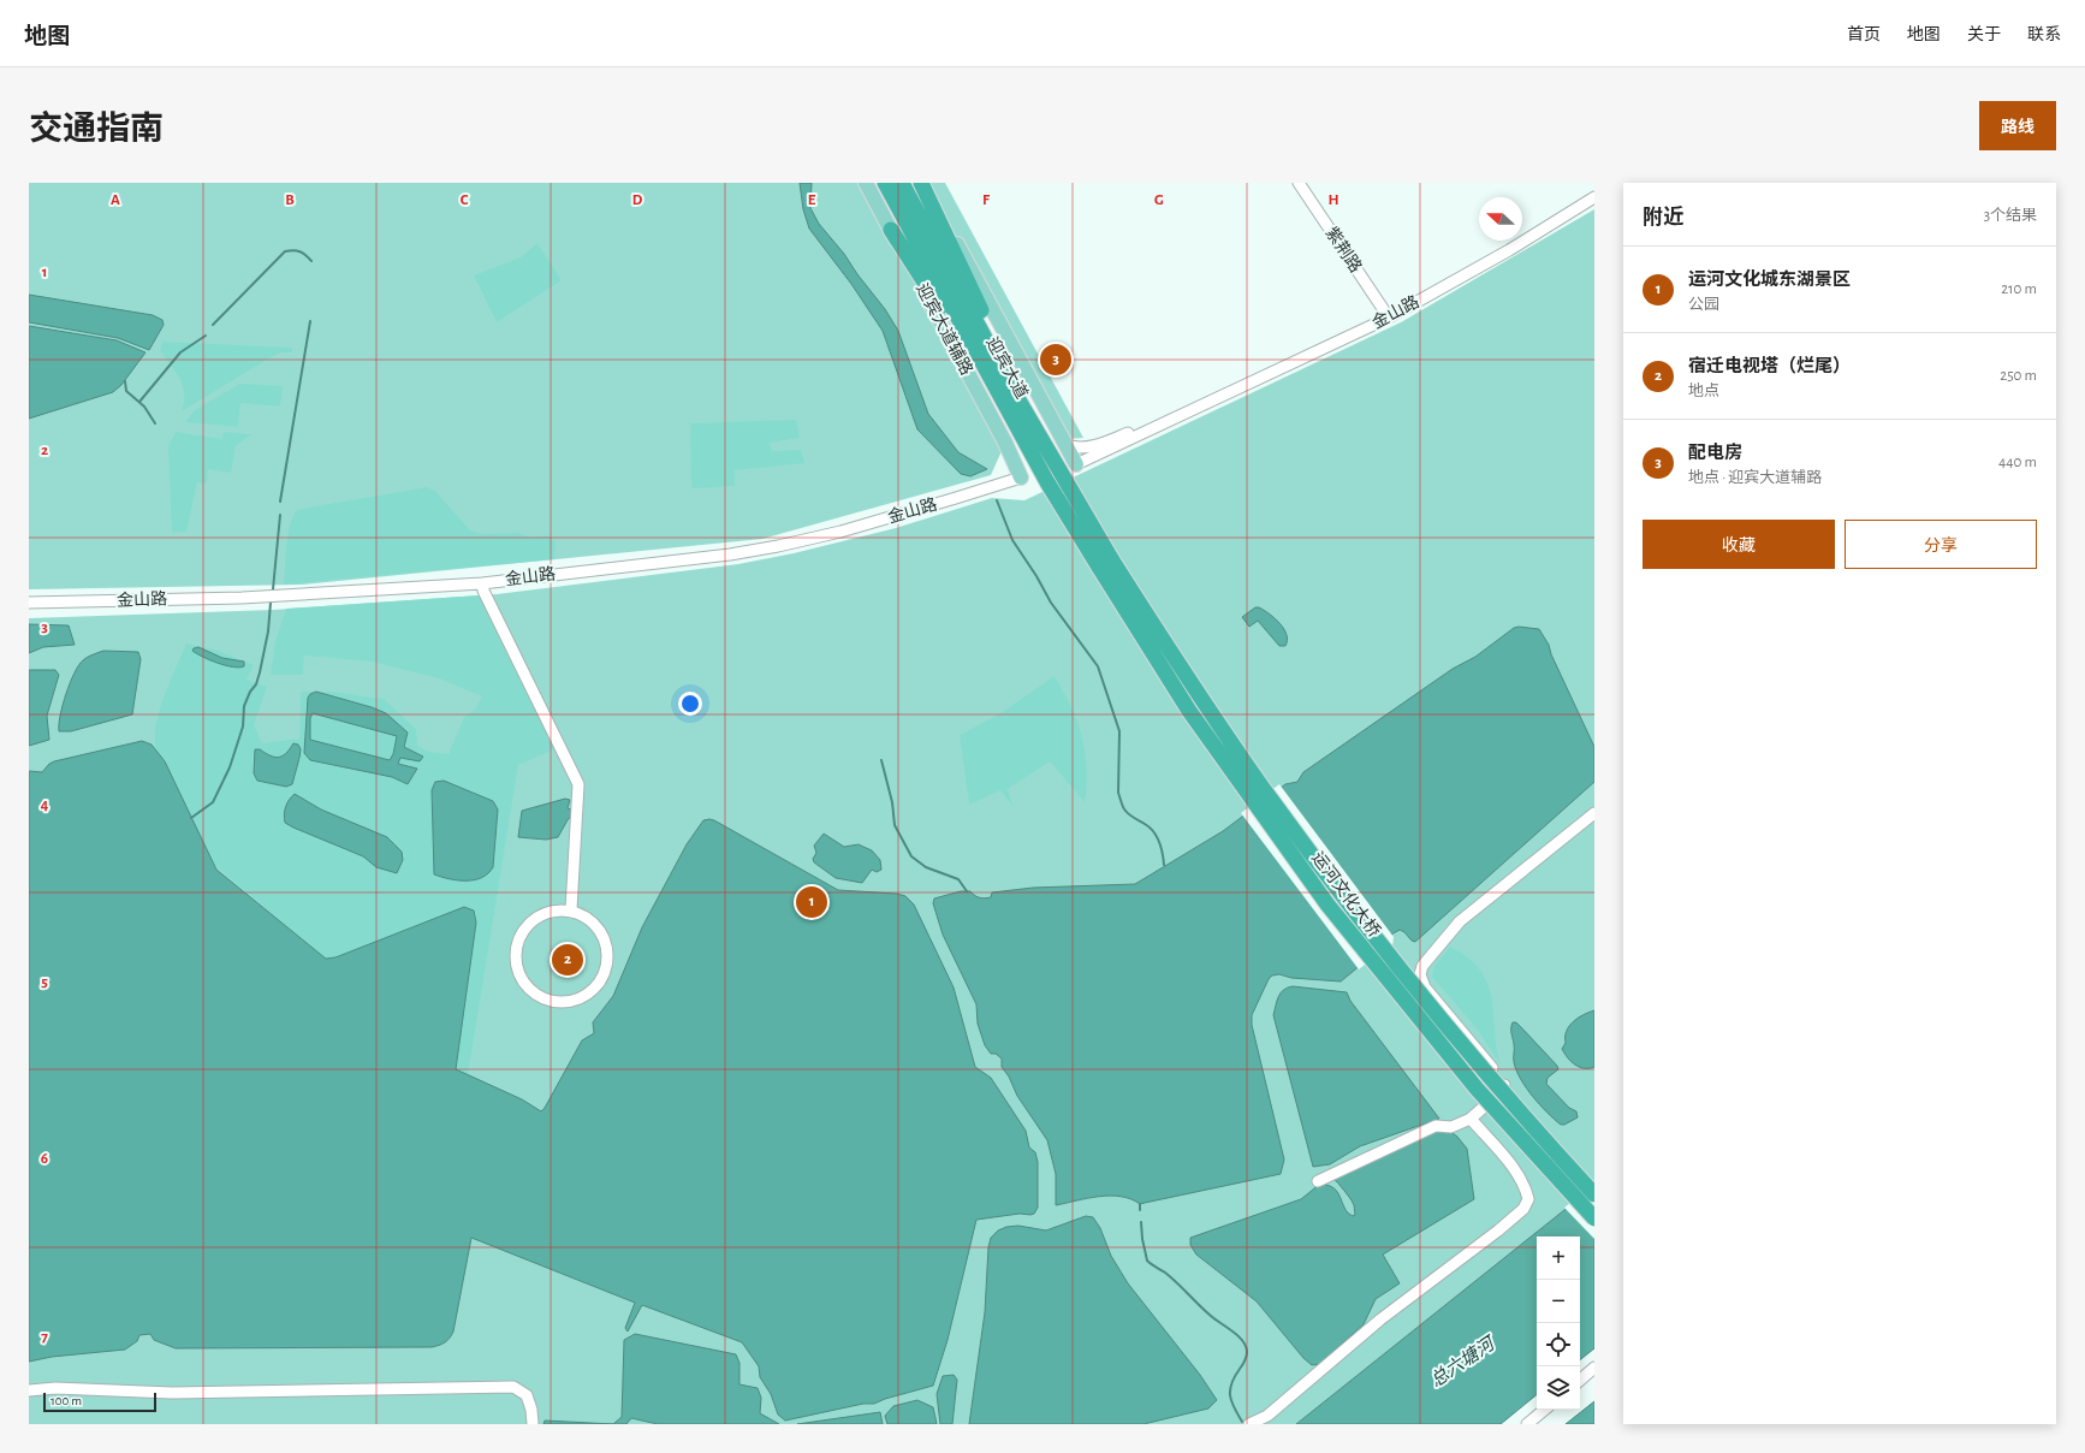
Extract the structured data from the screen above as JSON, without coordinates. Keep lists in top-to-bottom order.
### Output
{
  "streets": {
    "highway": ["迎宾大道", "运河文化大桥"],
    "main road": ["迎宾大道辅路"],
    "street": ["紫荆路", "金山路"]
  },
  "crossings": [
    ["紫荆路", "金山路"],
    ["金山路", "迎宾大道辅路"],
    ["迎宾大道", "运河文化大桥"]
  ],
  "water": ["总六塘河"],
  "scale_bar": "100 m",
  "north": "left",
  "page": {
    "header": "地图",
    "nav": [
      "首页",
      "地图",
      "关于",
      "联系"
    ],
    "title": "交通指南",
    "buttons": [
      "路线",
      ["收藏", "分享"]
    ],
    "heading": ["附近", "3个结果"],
    "list": [
      {
        "mark": "1",
        "name": "运河文化城东湖景区",
        "note": "公园",
        "value": "210 m"
      },
      {
        "mark": "2",
        "name": "宿迁电视塔（烂尾）",
        "note": "地点",
        "value": "250 m"
      },
      {
        "mark": "3",
        "name": "配电房",
        "note": "地点 · 迎宾大道辅路",
        "value": "440 m"
      }
    ],
    "pins": ["3", "1", "2"],
    "map_buttons": ["+", "−"],
    "scale": "100 m"
  },
  "grid": {
    "columns": [
      "A",
      "B",
      "C",
      "D",
      "E",
      "F",
      "G",
      "H"
    ],
    "rows": [
      "1",
      "2",
      "3",
      "4",
      "5",
      "6",
      "7"
    ]
  }
}
